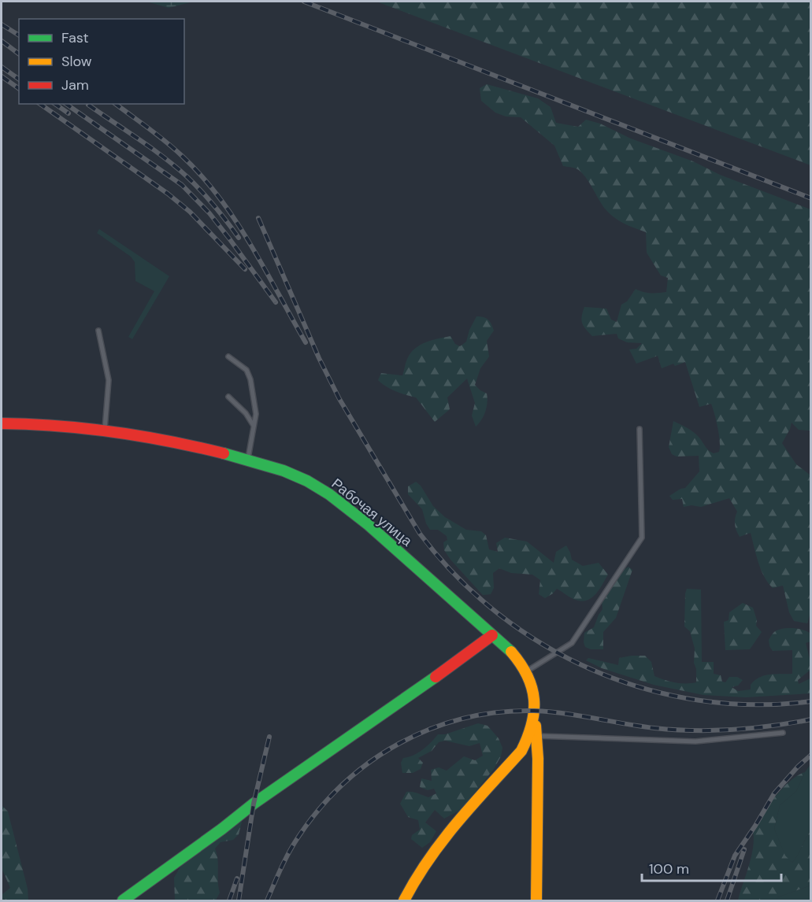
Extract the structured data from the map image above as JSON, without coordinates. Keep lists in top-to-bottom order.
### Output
{
  "streets": {
    "street": ["Рабочая улица"]
  },
  "legend": ["Fast", "Slow", "Jam"],
  "scale_bar": "100 m"
}
